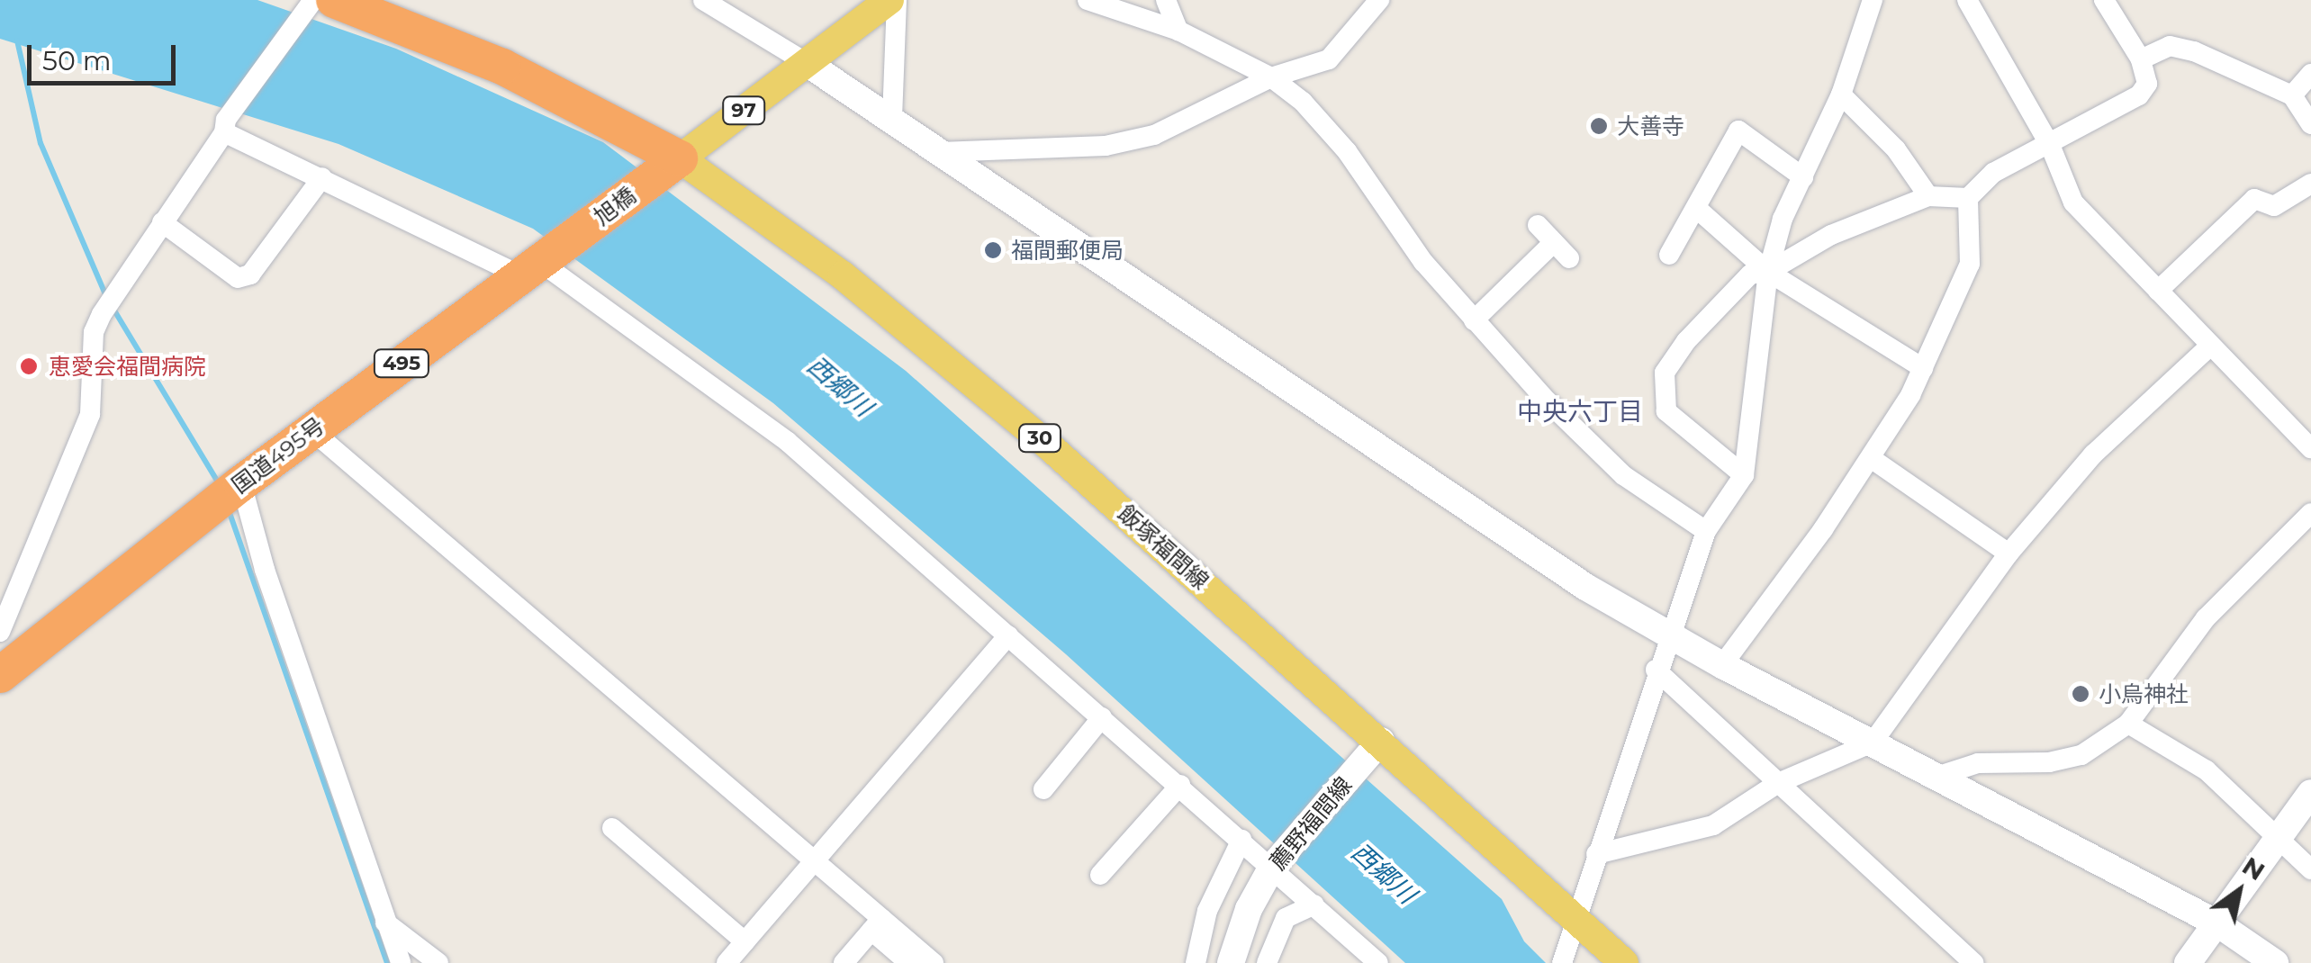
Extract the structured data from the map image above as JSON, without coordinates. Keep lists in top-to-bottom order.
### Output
{
  "streets": {
    "highway": ["旭橋", "495", "国道495号"],
    "main road": ["97", "30", "飯塚福間線"],
    "street": ["薦野福間線"]
  },
  "crossings": [
    ["97", "旭橋"],
    ["97", "飯塚福間線"],
    ["旭橋", "国道495号"],
    ["旭橋", "飯塚福間線"],
    ["飯塚福間線", "薦野福間線"]
  ],
  "districts": ["中央六丁目"],
  "water": ["西郷川"],
  "places": [
    "大善寺",
    "福間郵便局",
    "恵愛会福間病院",
    "小烏神社"
  ],
  "scale_bar": "50 m",
  "north": "top right"
}
